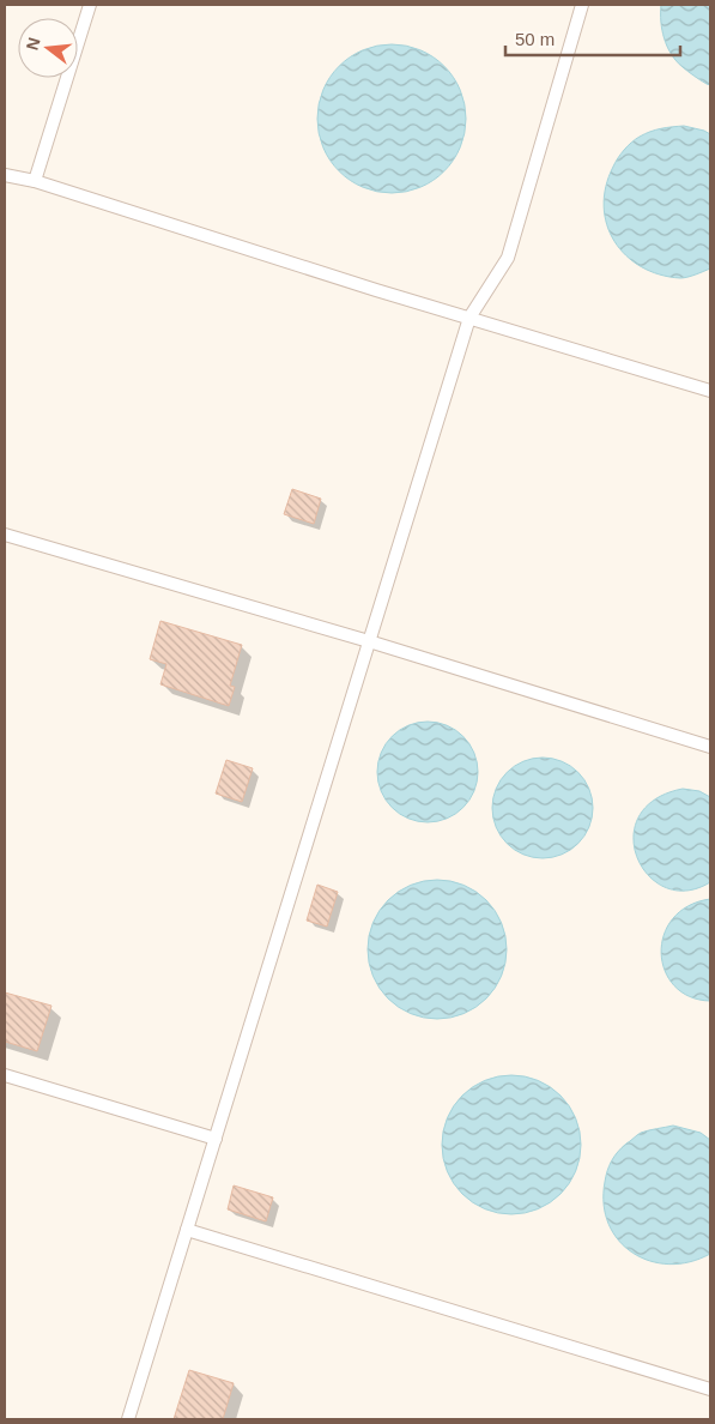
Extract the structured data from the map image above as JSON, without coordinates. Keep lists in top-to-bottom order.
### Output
{
  "scale_bar": "50 m",
  "north": "left"
}
